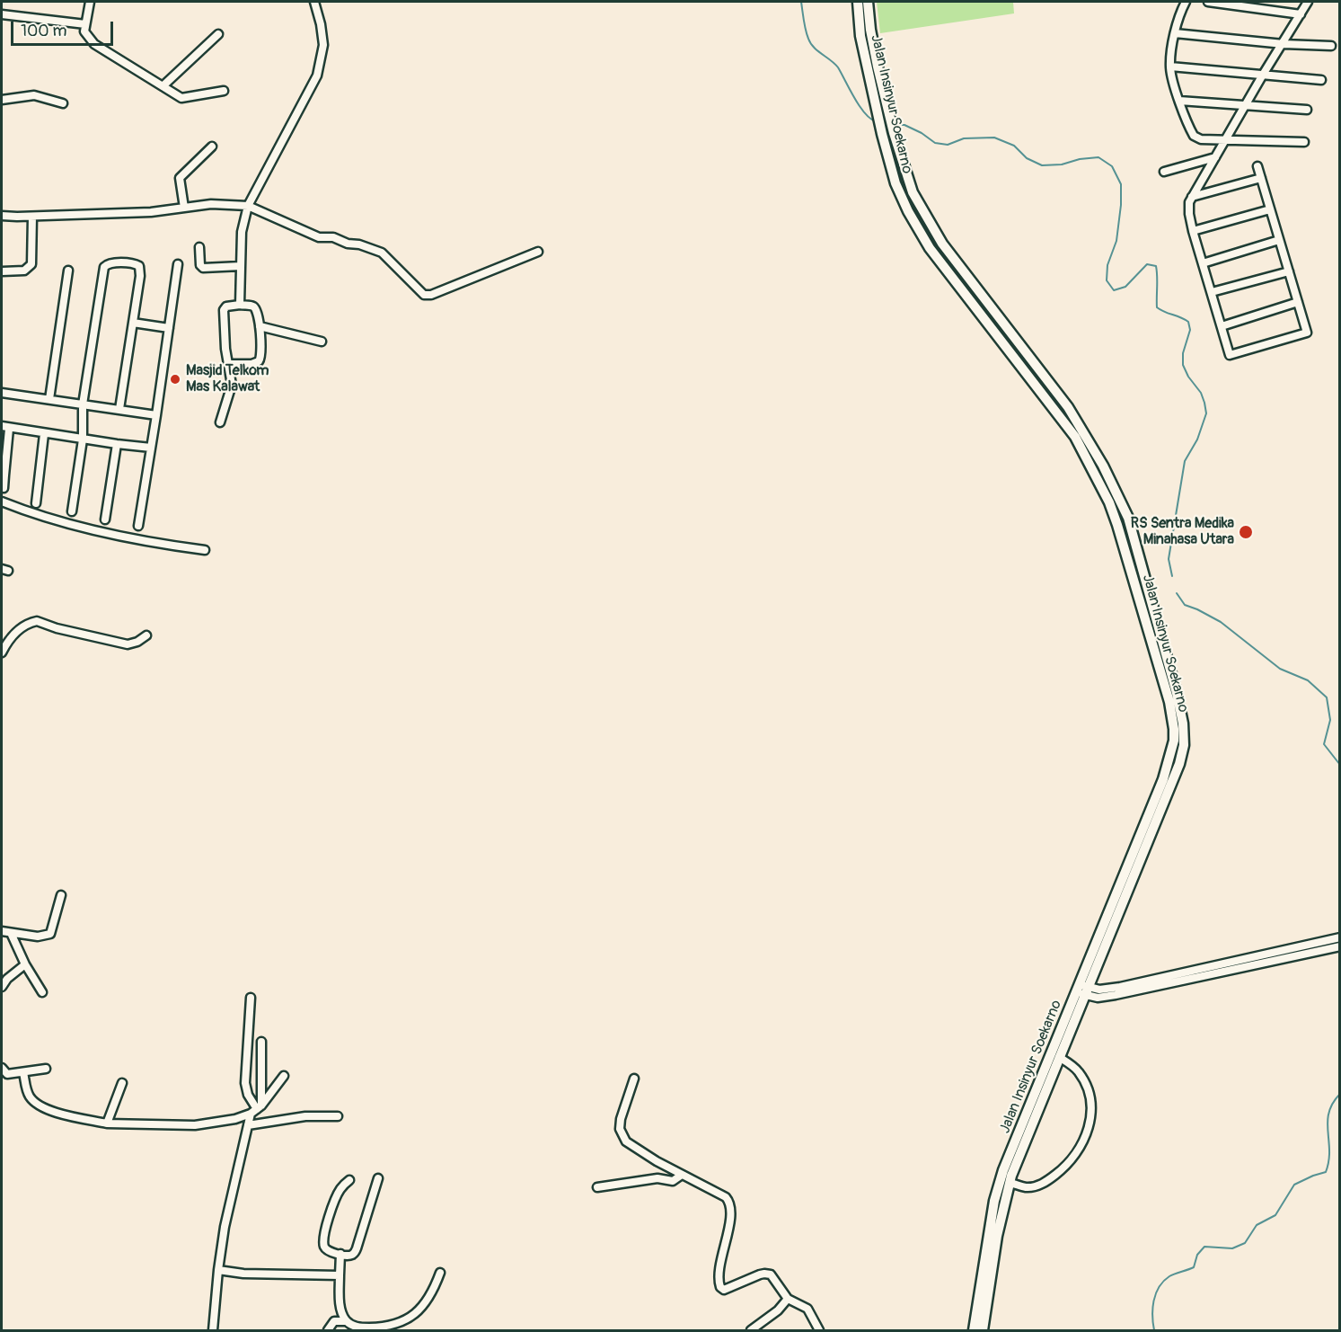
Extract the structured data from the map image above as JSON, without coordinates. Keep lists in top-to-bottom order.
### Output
{
  "streets": {
    "main road": ["Jalan Insinyur Soekarno"]
  },
  "places": ["Masjid Telkom Mas Kalawat", "RS Sentra Medika Minahasa Utara"],
  "scale_bar": "100 m"
}
